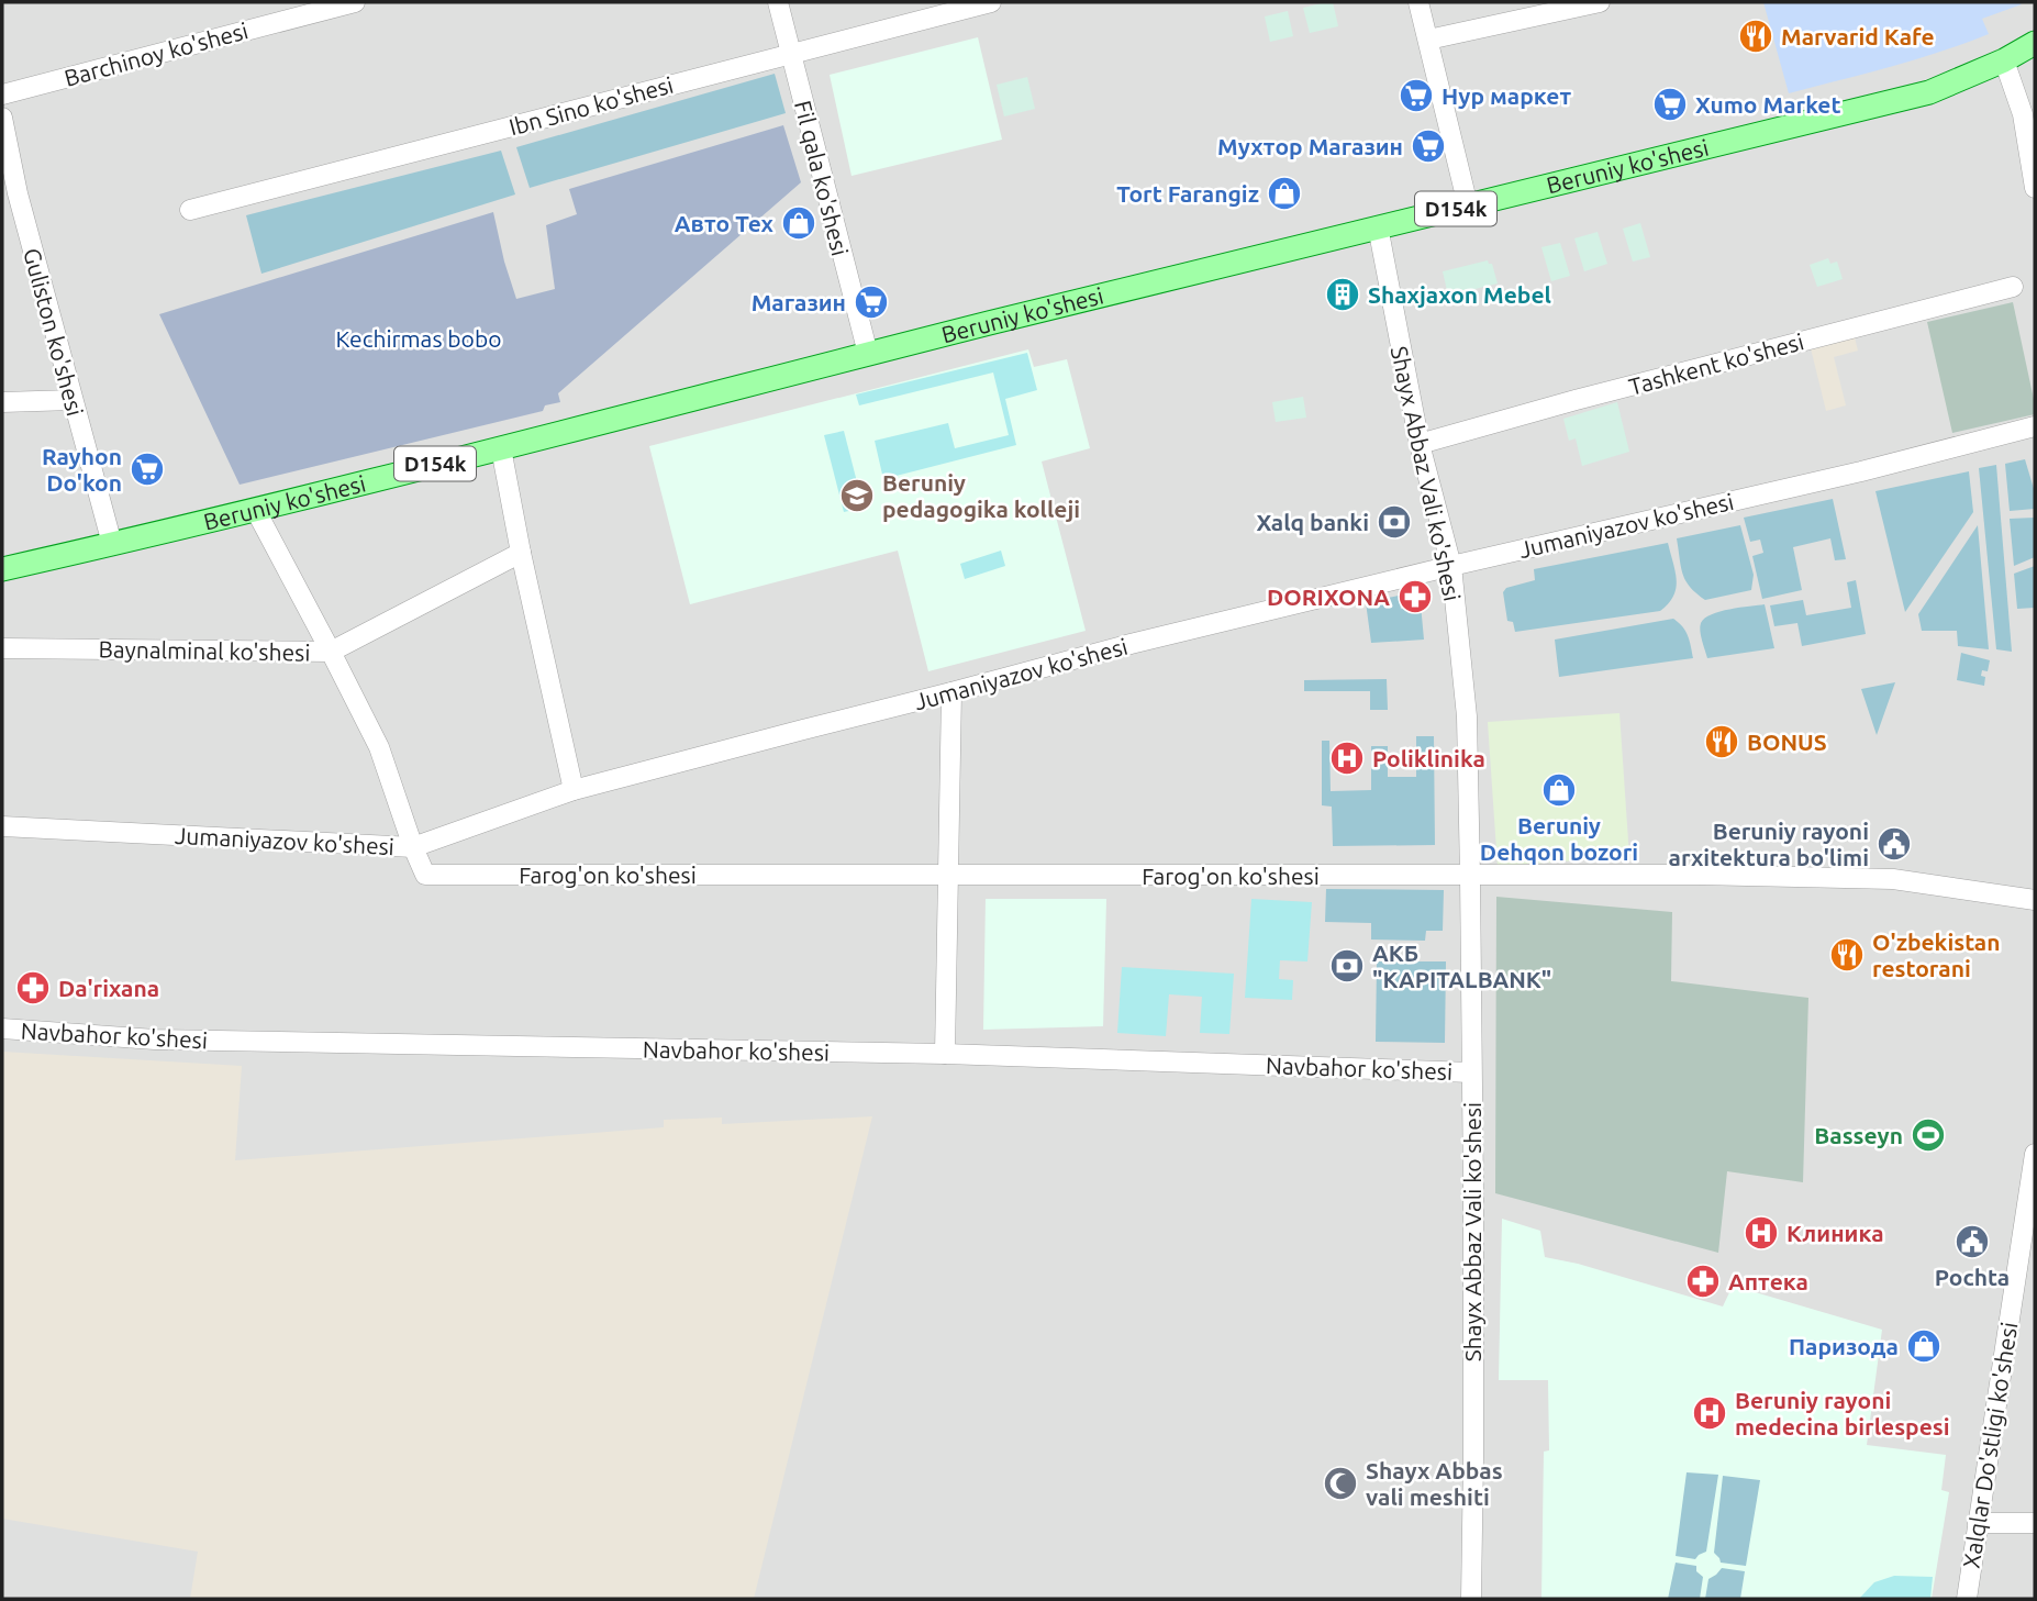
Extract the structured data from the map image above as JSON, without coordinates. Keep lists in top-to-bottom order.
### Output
{
  "streets": {
    "main road": ["Beruniy ko'shesi", "D154k"],
    "street": [
      "Barchinoy ko'shesi",
      "Ibn Sino ko'shesi",
      "Fil qala ko'shesi",
      "Guliston ko'shesi",
      "Tashkent ko'shesi",
      "Shayx Abbaz Vali ko'shesi",
      "Jumaniyazov ko'shesi",
      "Baynalminal ko'shesi",
      "Farog'on ko'shesi",
      "Navbahor ko'shesi",
      "Xalqlar Do'stligi ko'shesi"
    ]
  },
  "crossings": [
    ["Ibn Sino ko'shesi", "Fil qala ko'shesi"],
    ["Beruniy ko'shesi", "Fil qala ko'shesi"],
    ["Beruniy ko'shesi", "Guliston ko'shesi"],
    ["Beruniy ko'shesi", "Shayx Abbaz Vali ko'shesi"],
    ["Tashkent ko'shesi", "Shayx Abbaz Vali ko'shesi"],
    ["Shayx Abbaz Vali ko'shesi", "Jumaniyazov ko'shesi"],
    ["Shayx Abbaz Vali ko'shesi", "Farog'on ko'shesi"],
    ["Shayx Abbaz Vali ko'shesi", "Navbahor ko'shesi"],
    ["Jumaniyazov ko'shesi", "Farog'on ko'shesi"]
  ],
  "parks": ["Kechirmas bobo"],
  "places": {
    "restaurant": ["Marvarid Kafe", "BONUS", "O'zbekistan restorani"],
    "supermarket": [
      "Нур маркет",
      "Xumo Market",
      "Мухтор Магазин",
      "Магазин",
      "Rayhon Do'kon"
    ],
    "shop": [
      "Tort Farangiz",
      "Авто Тех",
      "Beruniy Dehqon bozori",
      "Паризода"
    ],
    "building": ["Shaxjaxon Mebel"],
    "school or university": ["Beruniy pedagogika kolleji"],
    "bank": ["Xalq banki", "АКБ \"KAPITALBANK\""],
    "pharmacy": ["DORIXONA", "Da'rixana", "Аптека"],
    "hospital": ["Poliklinika", "Клиника", "Beruniy rayoni medecina birlespesi"],
    "public building": ["Beruniy rayoni arxitektura bo'limi", "Pochta"],
    "sports": ["Basseyn"],
    "mosque": ["Shayx Abbas vali meshiti"]
  }
}
